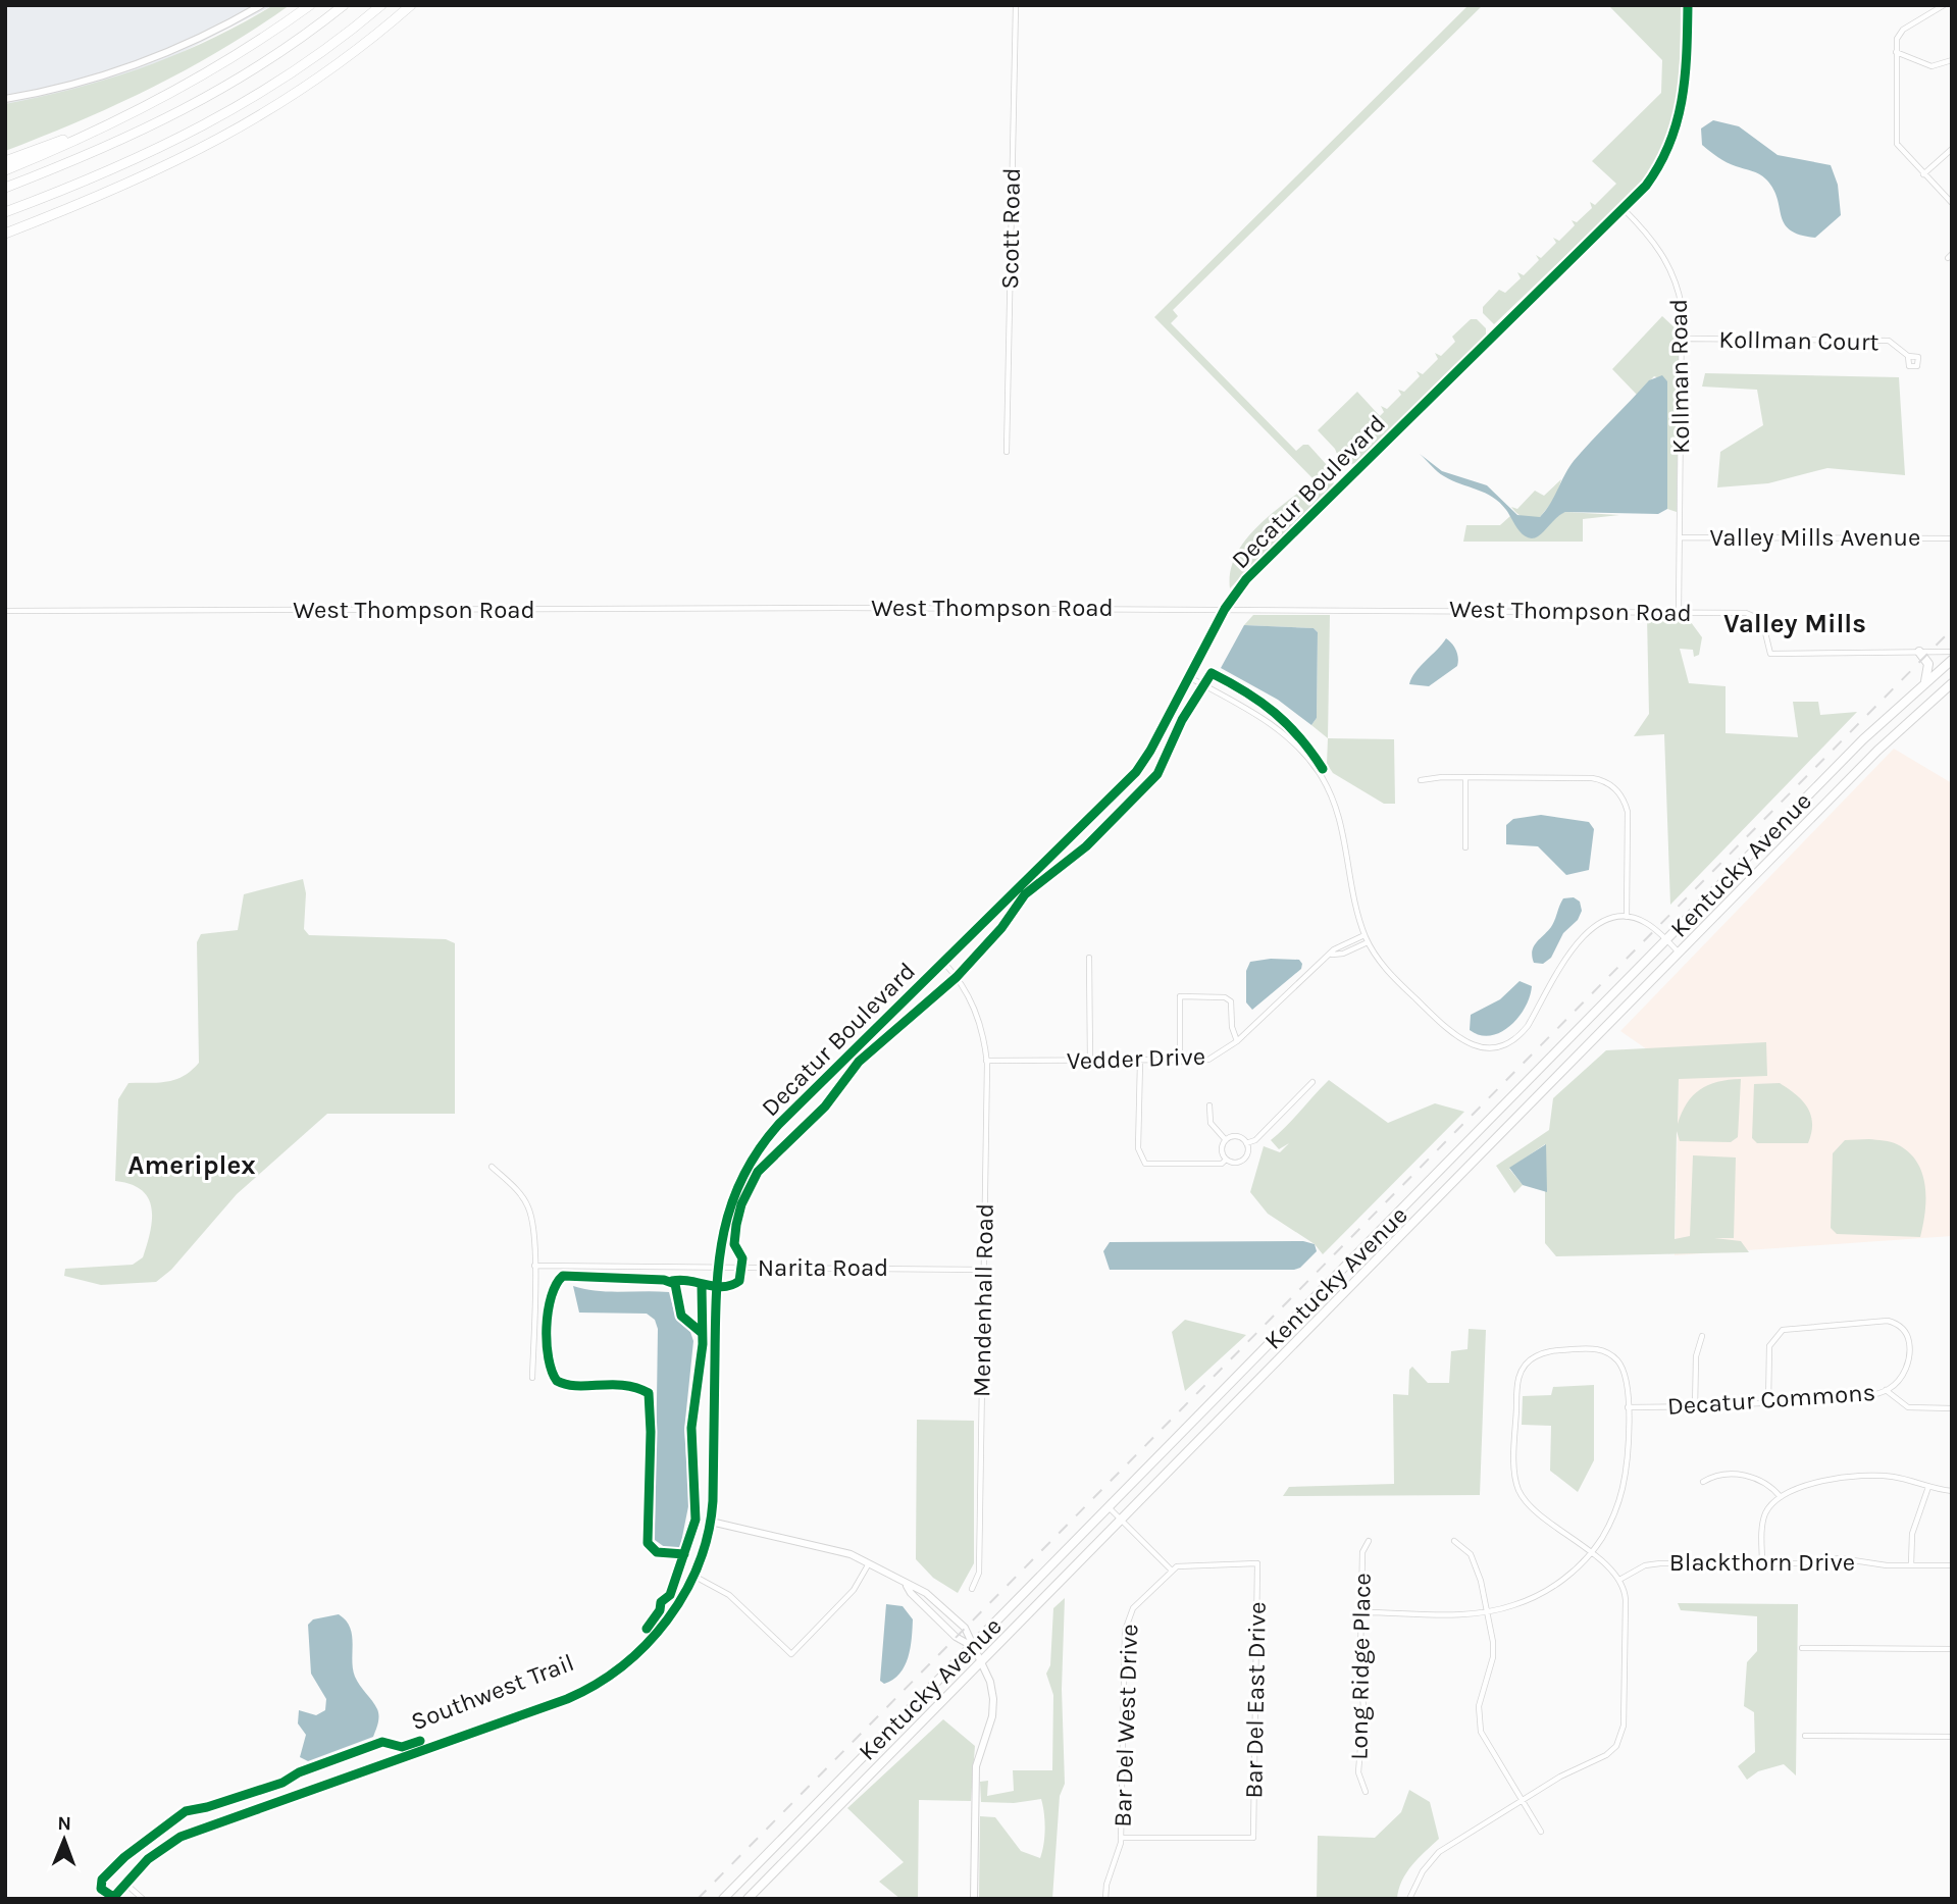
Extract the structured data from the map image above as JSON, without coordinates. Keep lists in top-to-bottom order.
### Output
{
  "streets": {
    "main road": ["Kentucky Avenue"],
    "street": [
      "Scott Road",
      "Kollman Court",
      "Kollman Road",
      "Decatur Boulevard",
      "Valley Mills Avenue",
      "West Thompson Road",
      "Vedder Drive",
      "Narita Road",
      "Mendenhall Road",
      "Decatur Commons",
      "Blackthorn Drive",
      "Long Ridge Place",
      "Bar Del East Drive",
      "Bar Del West Drive"
    ],
    "cycle path": ["Southwest Trail"]
  },
  "crossings": [
    ["Kollman Court", "Kollman Road"],
    ["Kollman Road", "Decatur Boulevard"],
    ["Kollman Road", "Valley Mills Avenue"],
    ["Kollman Road", "West Thompson Road"],
    ["Decatur Boulevard", "West Thompson Road"],
    ["Decatur Boulevard", "Narita Road"],
    ["Decatur Boulevard", "Mendenhall Road"],
    ["Vedder Drive", "Mendenhall Road"],
    ["Narita Road", "Mendenhall Road"],
    ["Bar Del East Drive", "Bar Del West Drive"]
  ],
  "districts": ["Valley Mills", "Ameriplex"],
  "north": "top"
}
